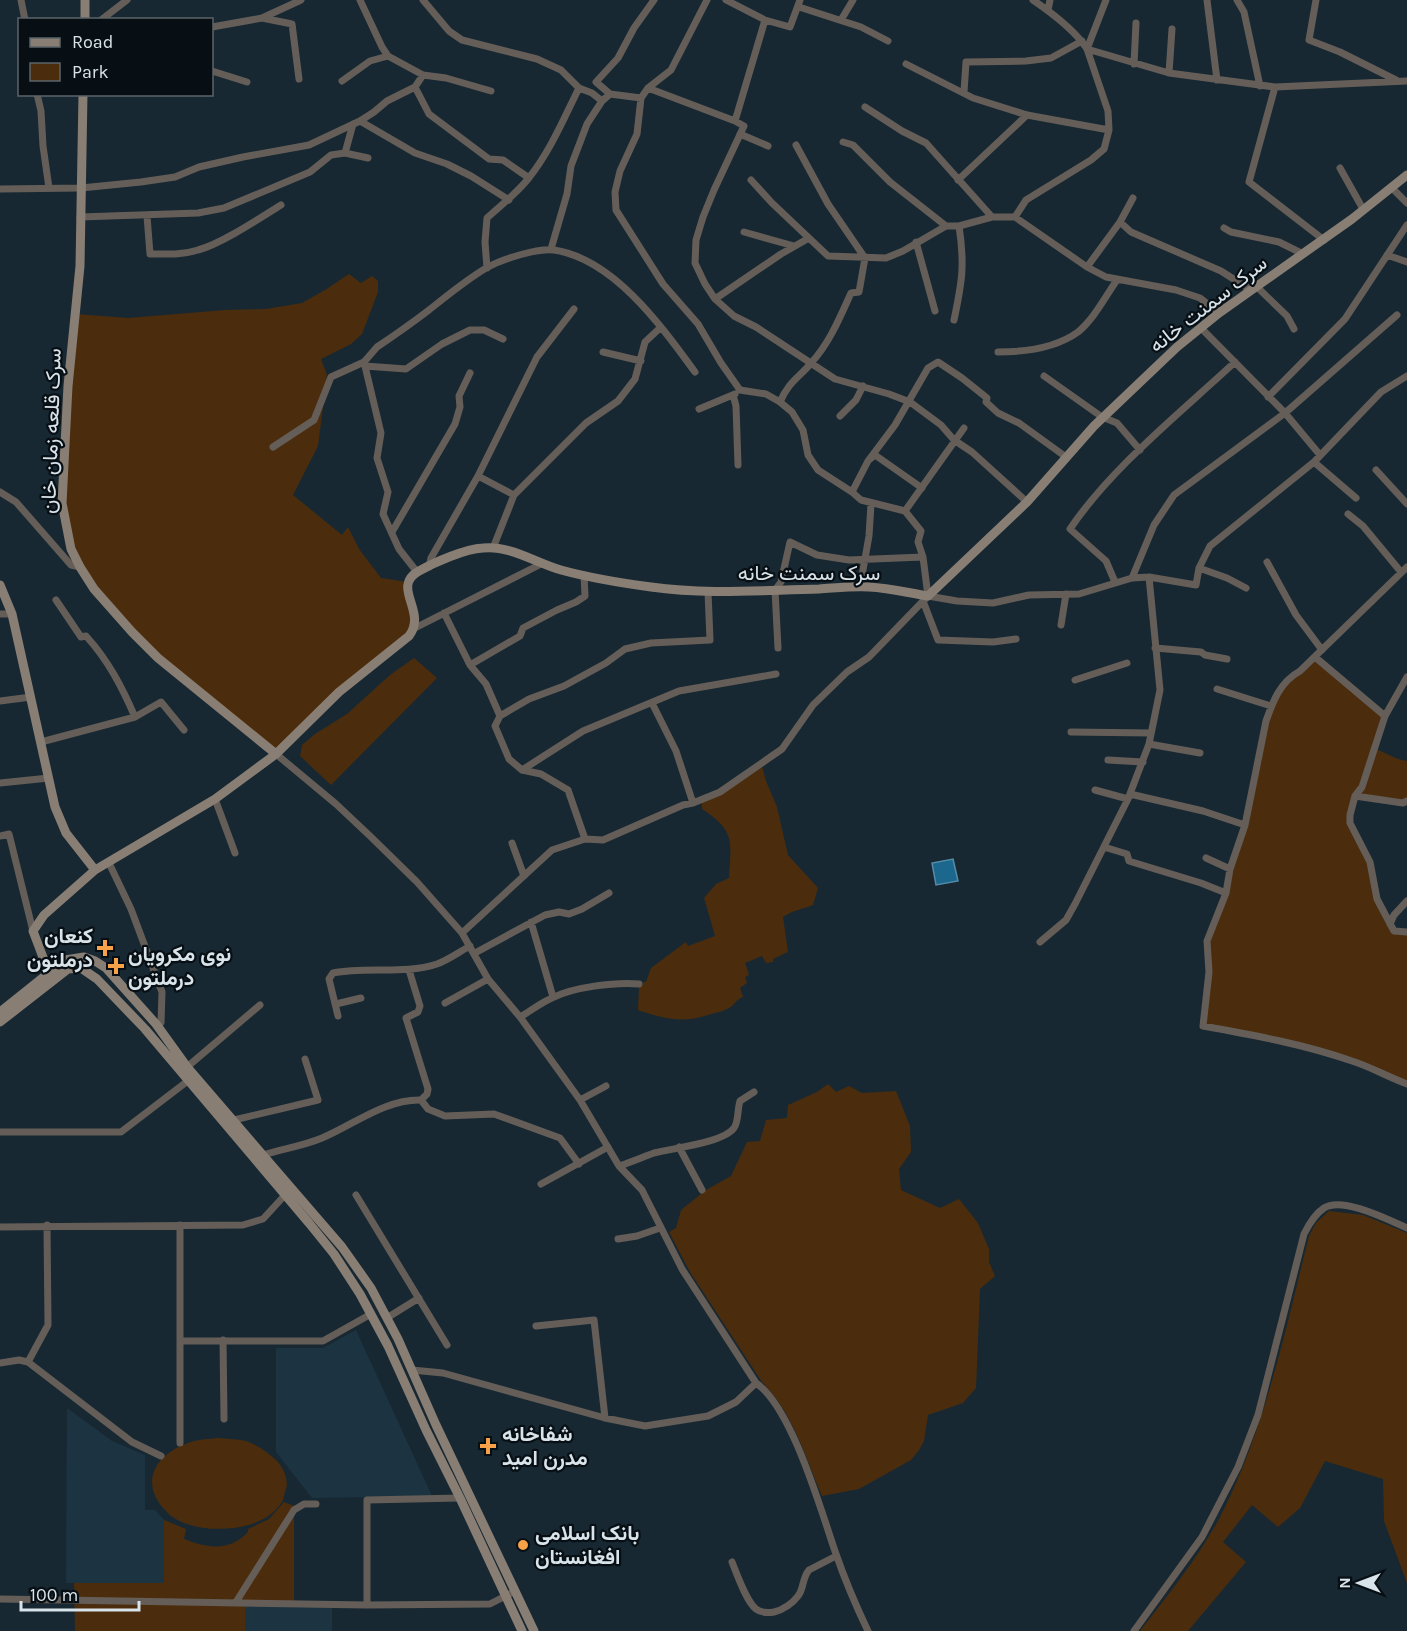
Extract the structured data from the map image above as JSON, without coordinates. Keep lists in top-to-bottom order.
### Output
{
  "streets": {
    "street": ["سرک سمنت خانه", "سرک قلعه زمان خان"]
  },
  "places": {
    "health": ["کنعان درملتون", "نوی مکرویان درملتون", "شفاخانه مدرن امید"],
    "other": ["بانک اسلامی افغانستان"]
  },
  "legend": ["Road", "Park"],
  "scale_bar": "100 m",
  "north": "left"
}
